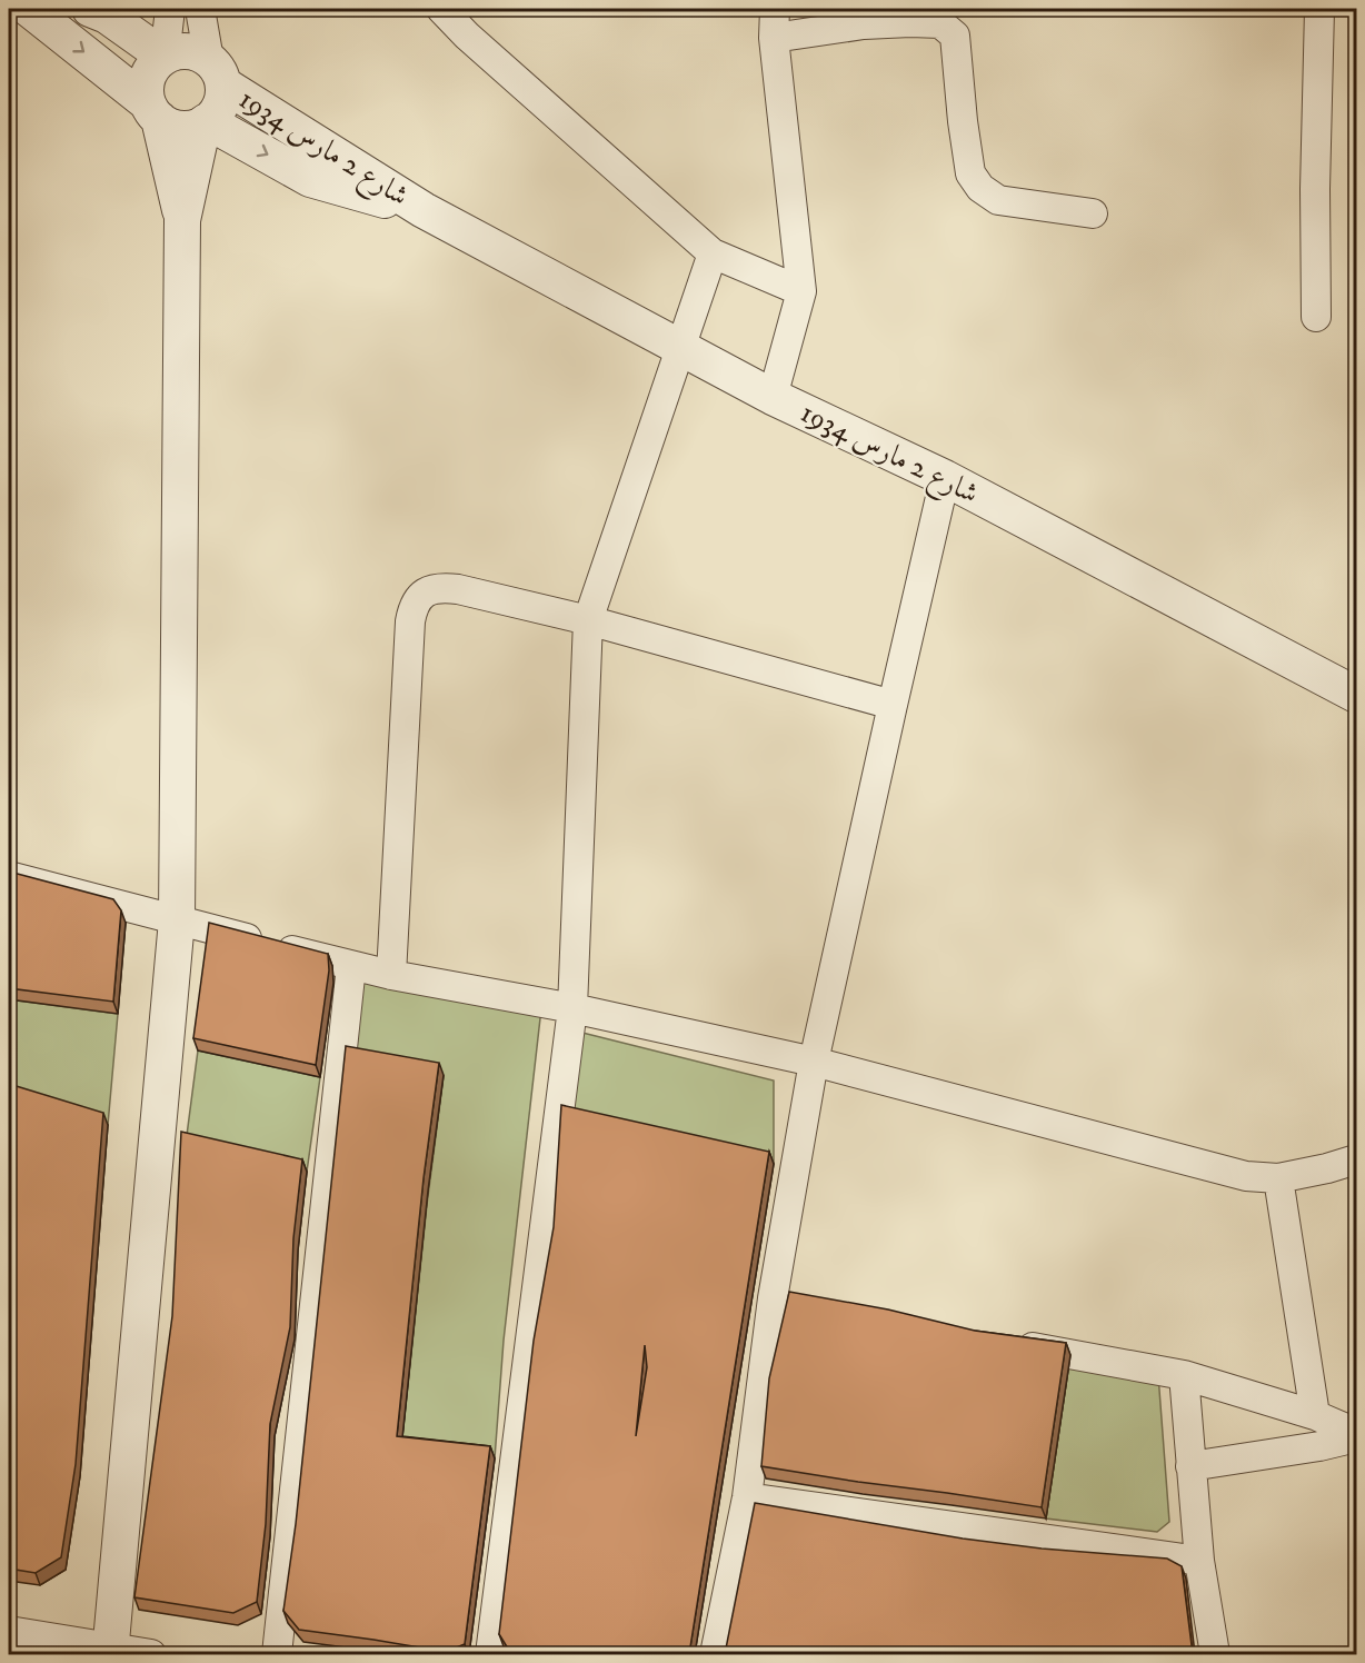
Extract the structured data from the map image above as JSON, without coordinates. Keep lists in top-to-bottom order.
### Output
{
  "streets": {
    "street": ["شارع 2 مارس 1934"]
  }
}
